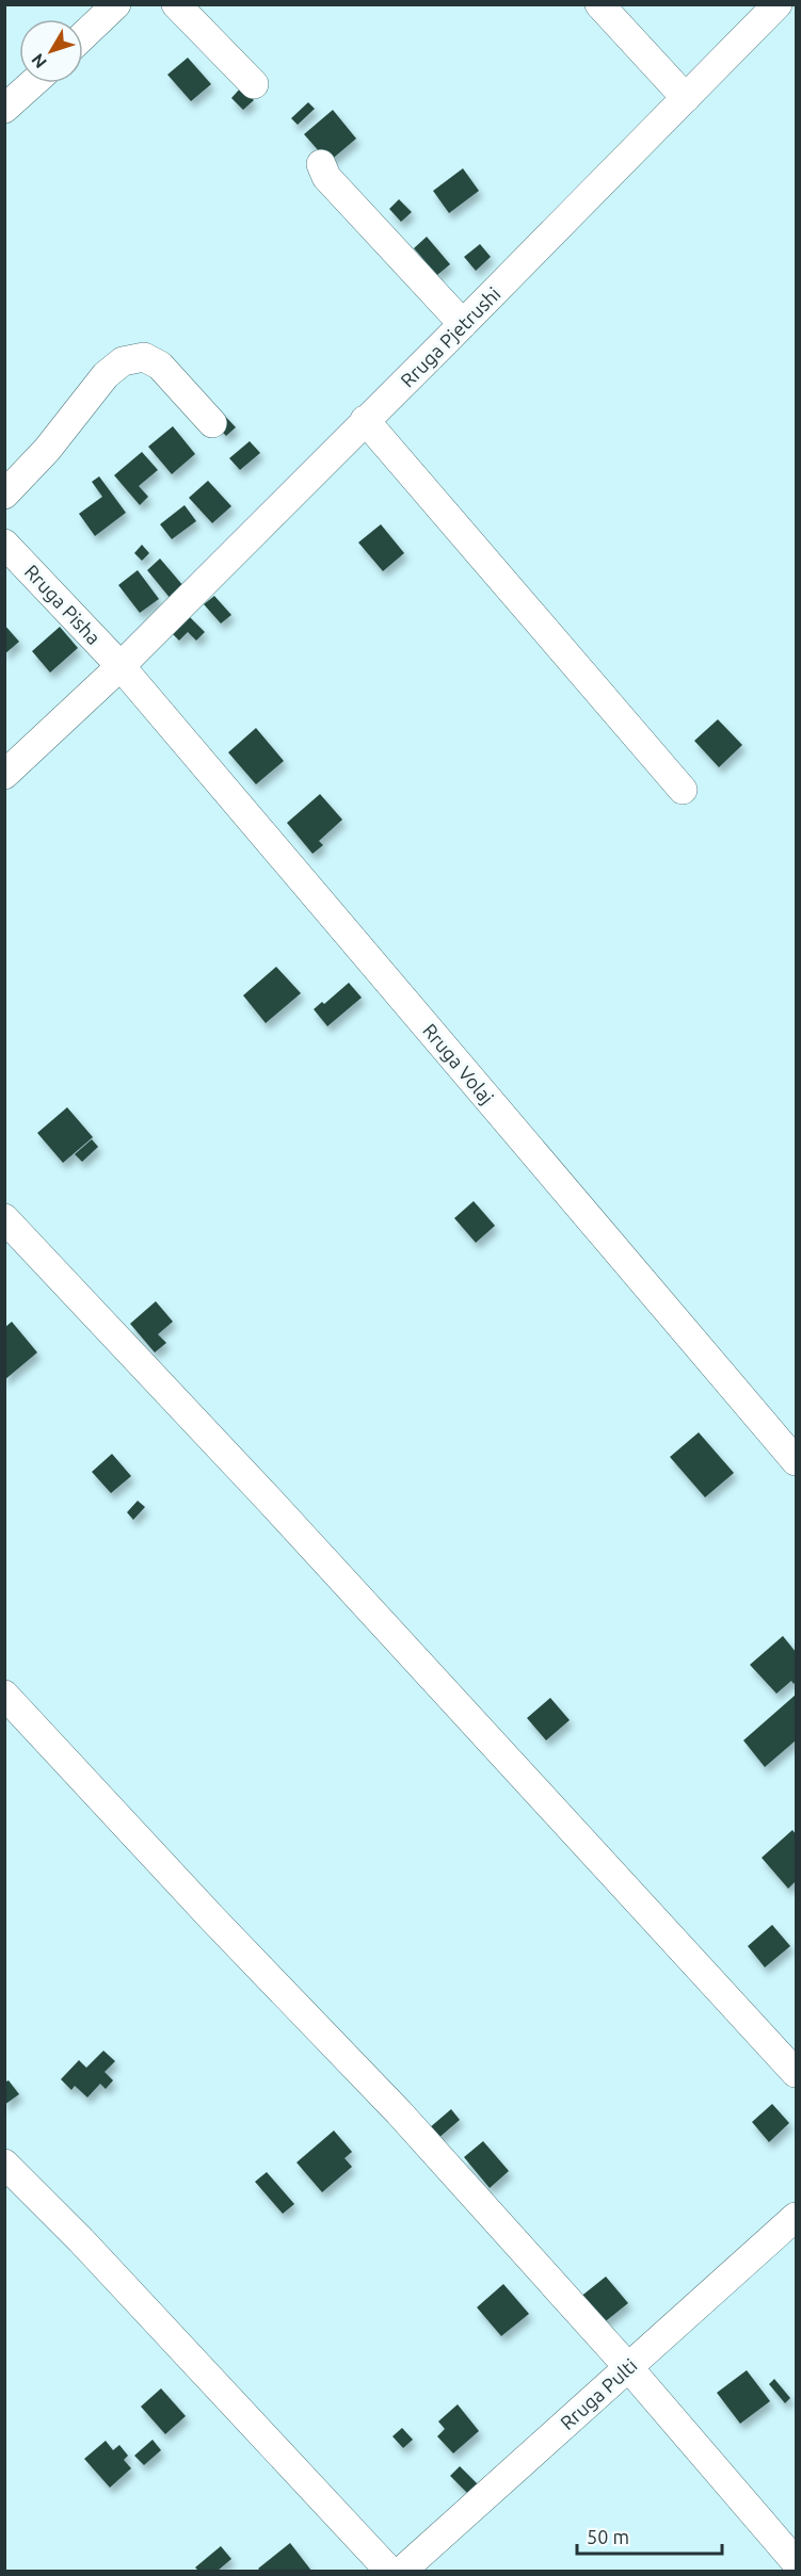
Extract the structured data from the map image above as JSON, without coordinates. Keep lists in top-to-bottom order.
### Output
{
  "streets": {
    "street": [
      "Rruga Pjetrushi",
      "Rruga Pisha",
      "Rruga Volaj",
      "Rruga Pulti"
    ]
  },
  "crossings": [
    ["Rruga Pjetrushi", "Rruga Pisha"],
    ["Rruga Pjetrushi", "Rruga Volaj"],
    ["Rruga Pisha", "Rruga Volaj"]
  ],
  "scale_bar": "50 m",
  "north": "bottom left"
}
